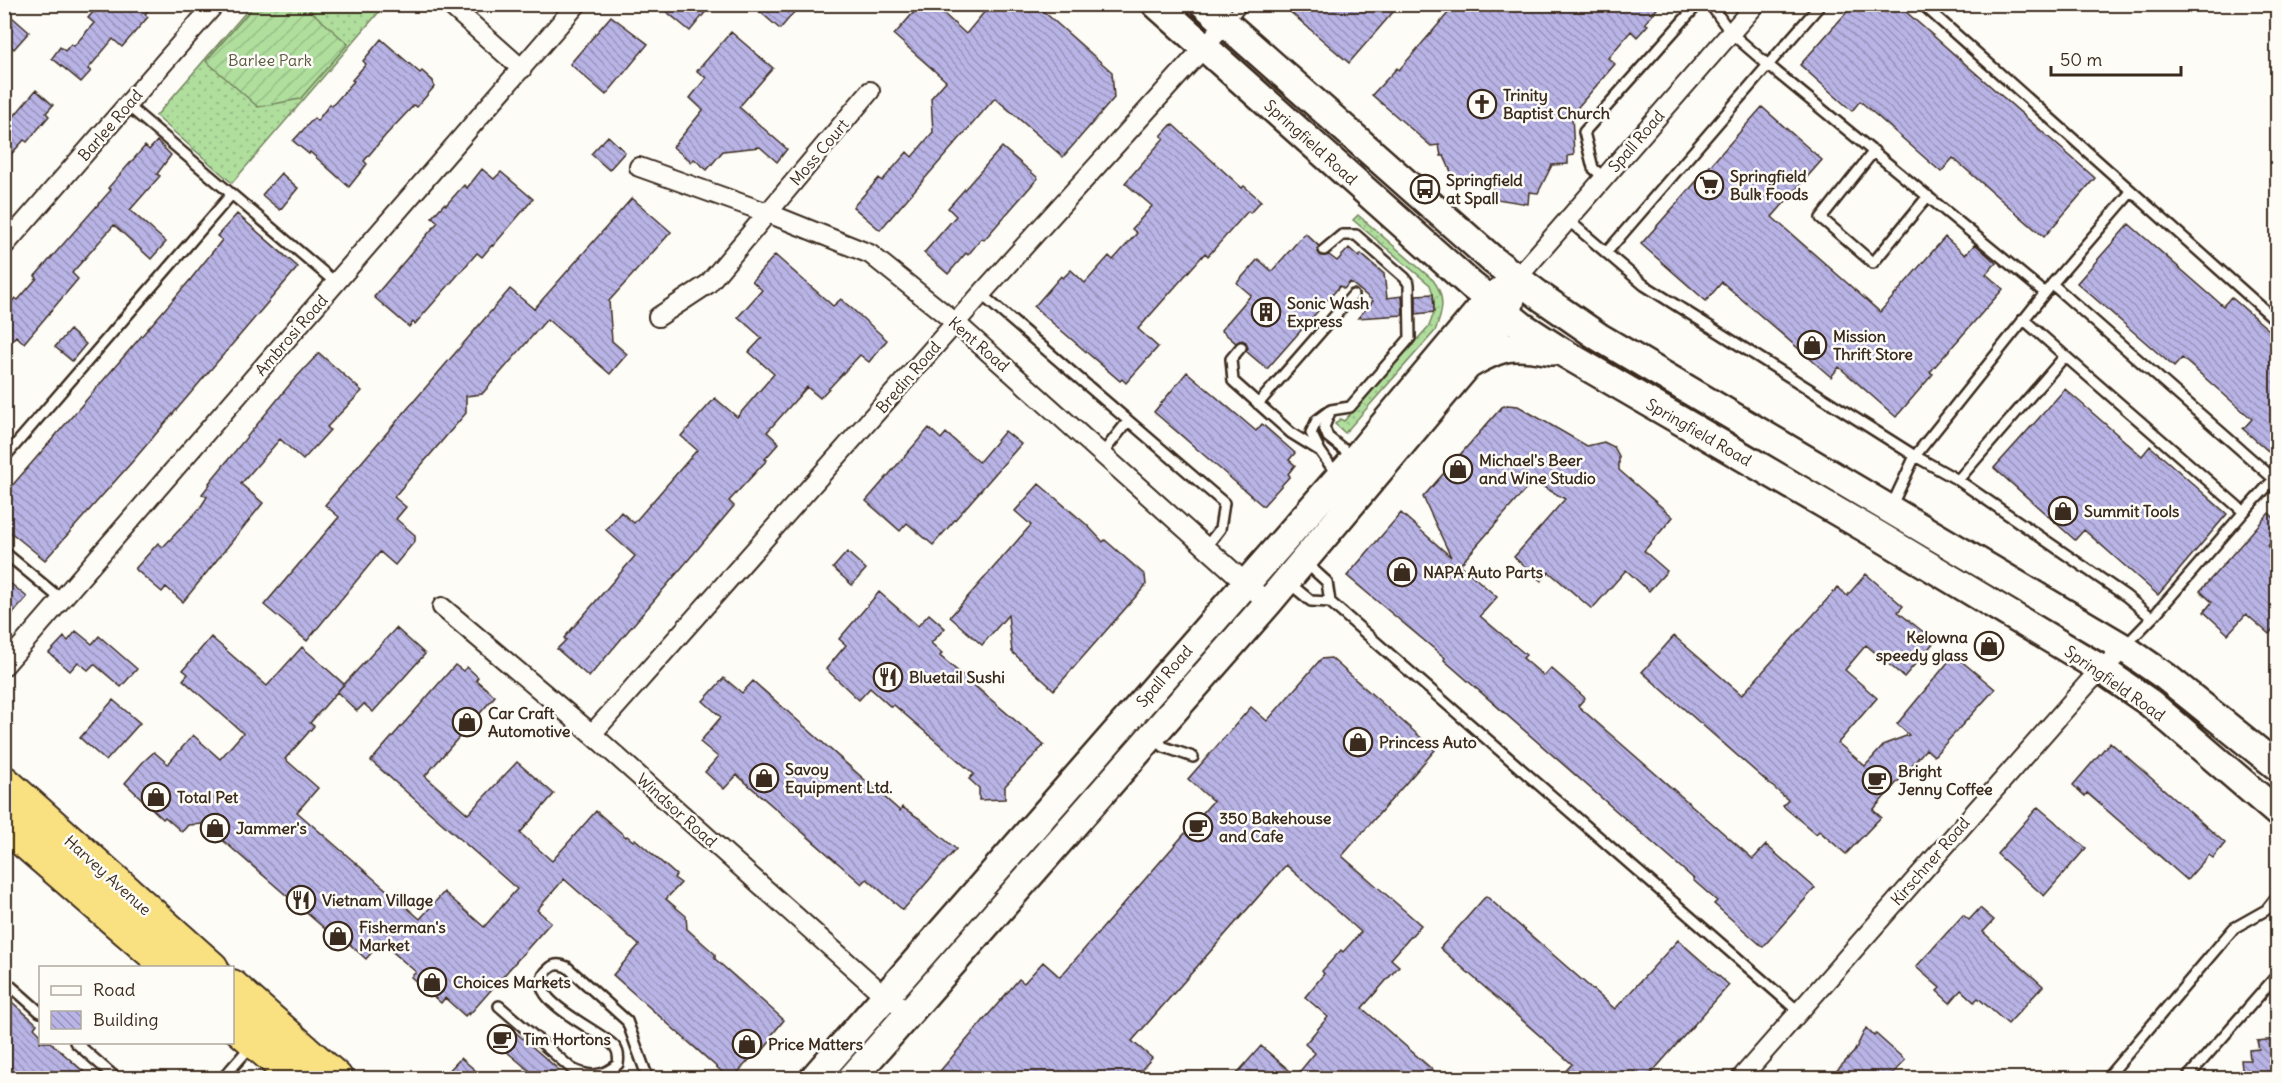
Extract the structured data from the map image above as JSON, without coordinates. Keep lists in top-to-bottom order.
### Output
{
  "streets": {
    "highway": ["Harvey Avenue"],
    "main road": ["Spall Road", "Springfield Road"],
    "street": [
      "Barlee Road",
      "Moss Court",
      "Ambrosi Road",
      "Kent Road",
      "Bredin Road",
      "Windsor Road",
      "Kirschner Road"
    ]
  },
  "crossings": [
    ["Spall Road", "Springfield Road"],
    ["Spall Road", "Kent Road"],
    ["Spall Road", "Windsor Road"],
    ["Springfield Road", "Bredin Road"],
    ["Springfield Road", "Kirschner Road"],
    ["Moss Court", "Kent Road"],
    ["Kent Road", "Bredin Road"],
    ["Bredin Road", "Windsor Road"]
  ],
  "parks": ["Barlee Park"],
  "places": {
    "church": ["Trinity Baptist Church"],
    "supermarket": ["Springfield Bulk Foods"],
    "bus stop": ["Springfield at Spall"],
    "building": ["Sonic Wash Express"],
    "shop": [
      "Mission Thrift Store",
      "Michael's Beer and Wine Studio",
      "Summit Tools",
      "NAPA Auto Parts",
      "Kelowna speedy glass",
      "Car Craft Automotive",
      "Princess Auto",
      "Savoy Equipment Ltd.",
      "Total Pet",
      "Jammer's",
      "Fisherman's Market",
      "Choices Markets",
      "Price Matters"
    ],
    "restaurant": ["Bluetail Sushi", "Vietnam Village"],
    "cafe": ["Bright Jenny Coffee", "350 Bakehouse and Cafe", "Tim Hortons"]
  },
  "legend": ["Road", "Building"],
  "scale_bar": "50 m"
}
